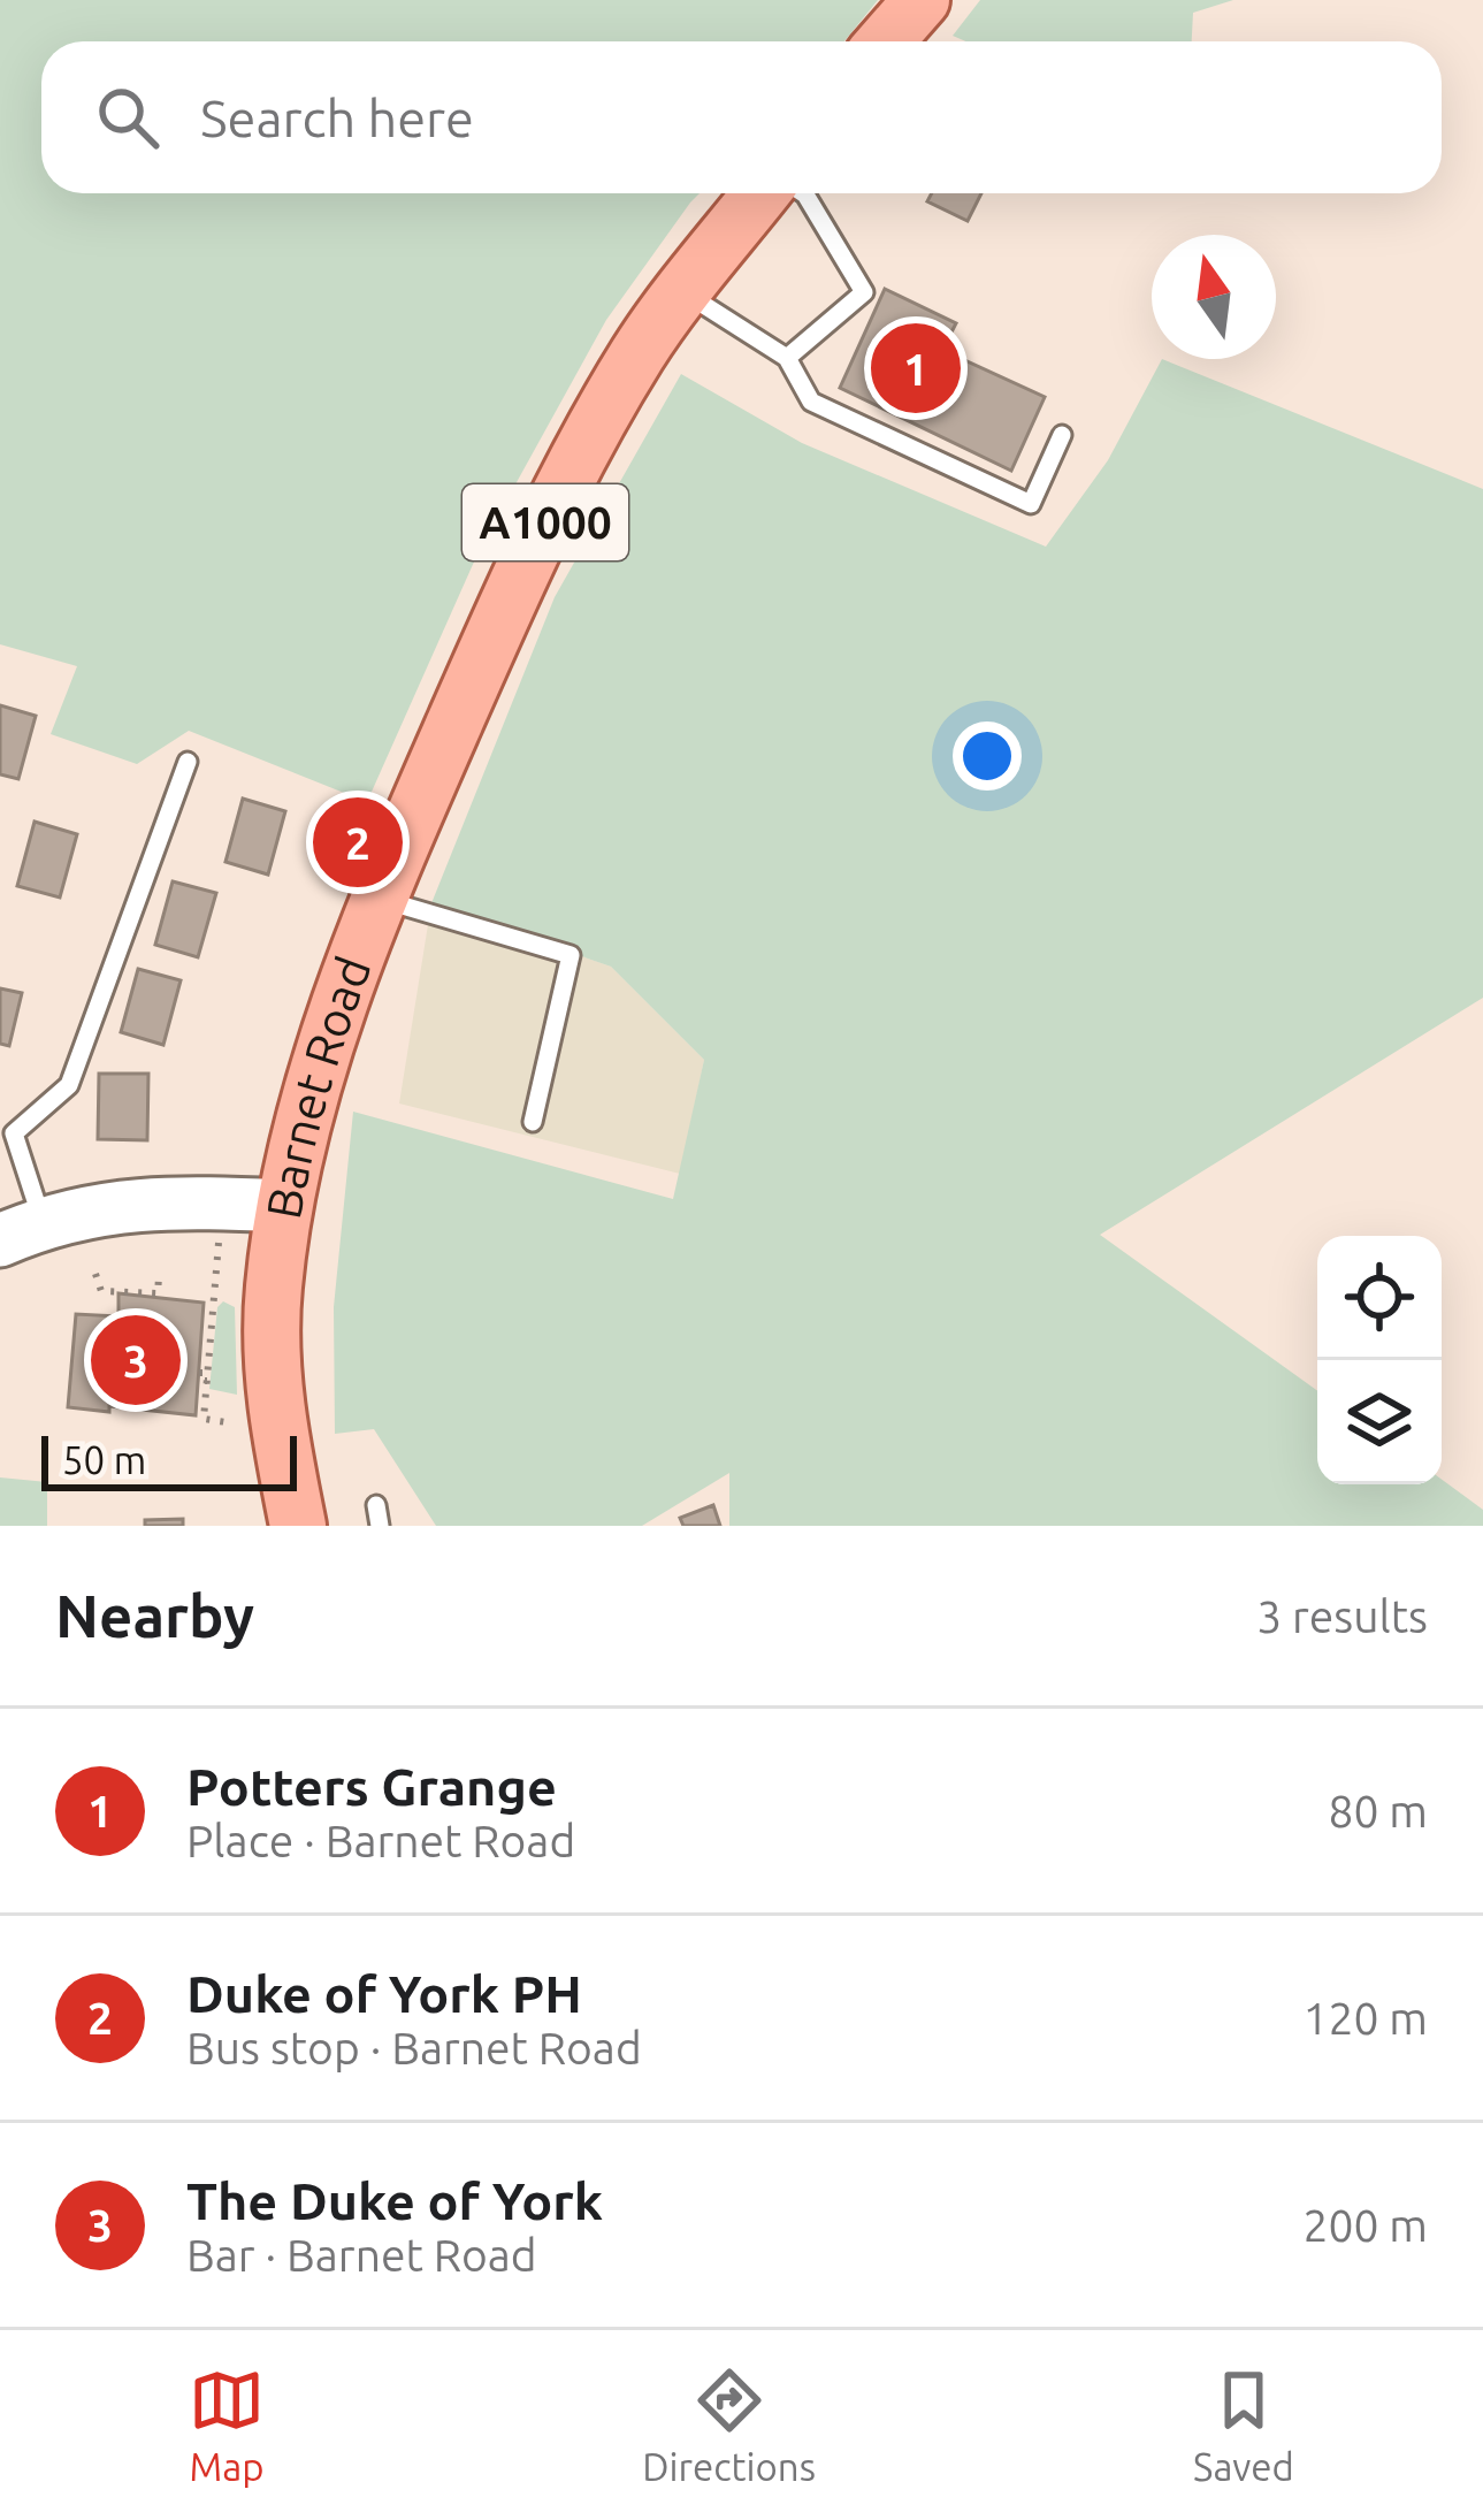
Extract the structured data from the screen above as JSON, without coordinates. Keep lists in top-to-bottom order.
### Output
{
  "streets": {
    "main road": ["A1000", "Barnet Road"]
  },
  "scale_bar": "50 m",
  "north": "top",
  "page": {
    "search": "Search here",
    "pins": ["1", "2", "3"],
    "scale": "50 m",
    "heading": ["Nearby", "3 results"],
    "list": [
      {
        "mark": "1",
        "name": "Potters Grange",
        "note": "Place · Barnet Road",
        "value": "80 m"
      },
      {
        "mark": "2",
        "name": "Duke of York PH",
        "note": "Bus stop · Barnet Road",
        "value": "120 m"
      },
      {
        "mark": "3",
        "name": "The Duke of York",
        "note": "Bar · Barnet Road",
        "value": "200 m"
      }
    ],
    "nav": ["Map", "Directions", "Saved"]
  }
}
